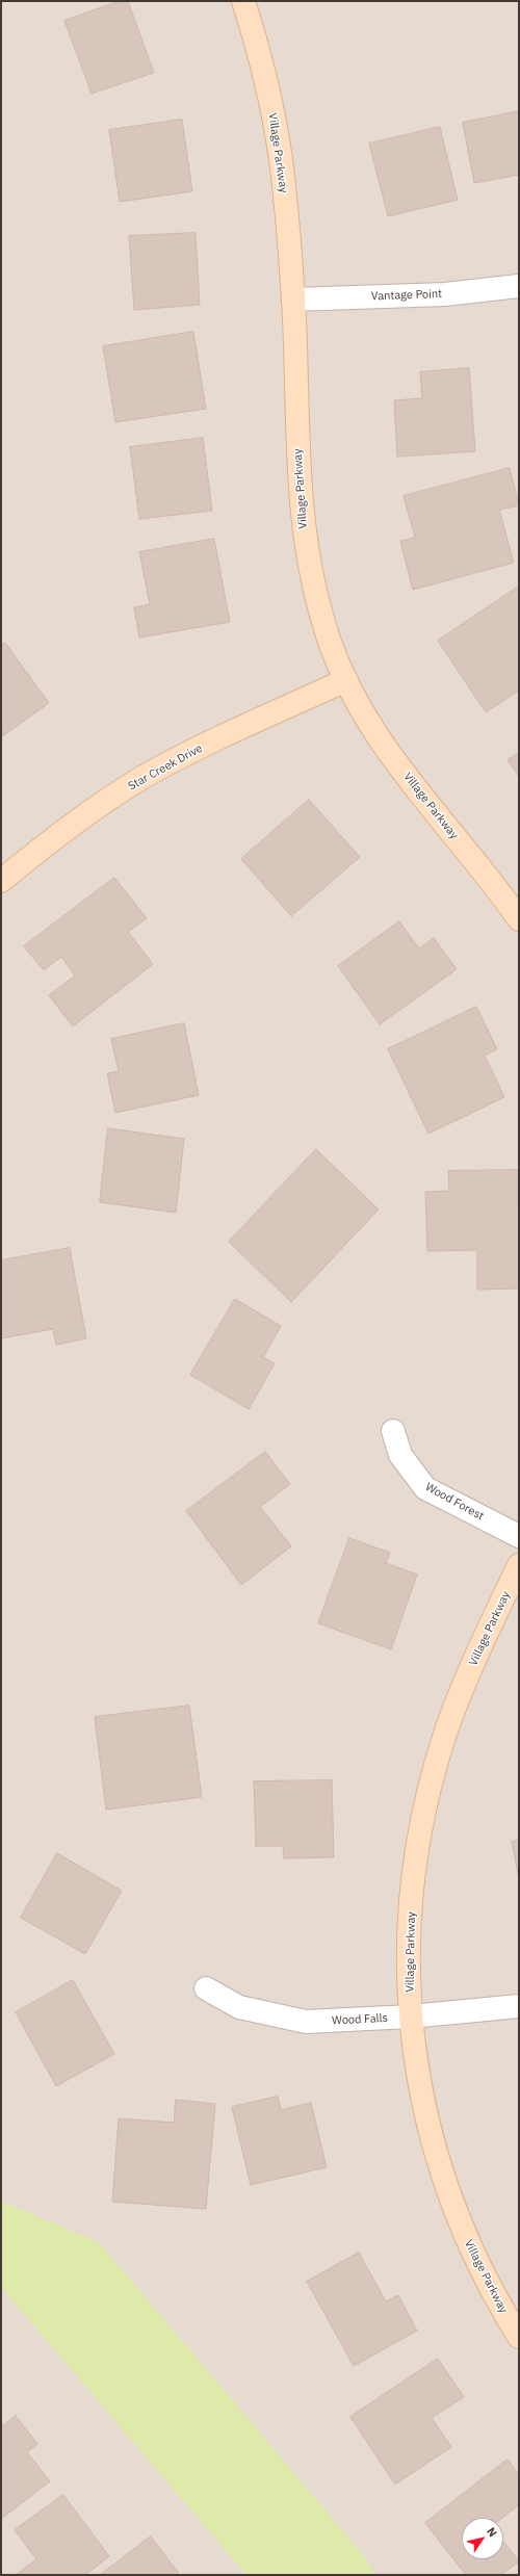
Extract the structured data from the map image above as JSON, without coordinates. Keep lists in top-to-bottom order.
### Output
{
  "streets": {
    "street": [
      "Village Parkway",
      "Vantage Point",
      "Star Creek Drive",
      "Wood Forest",
      "Wood Falls"
    ]
  },
  "crossings": [
    ["Village Parkway", "Vantage Point"],
    ["Village Parkway", "Star Creek Drive"],
    ["Village Parkway", "Wood Falls"]
  ],
  "north": "top right"
}
